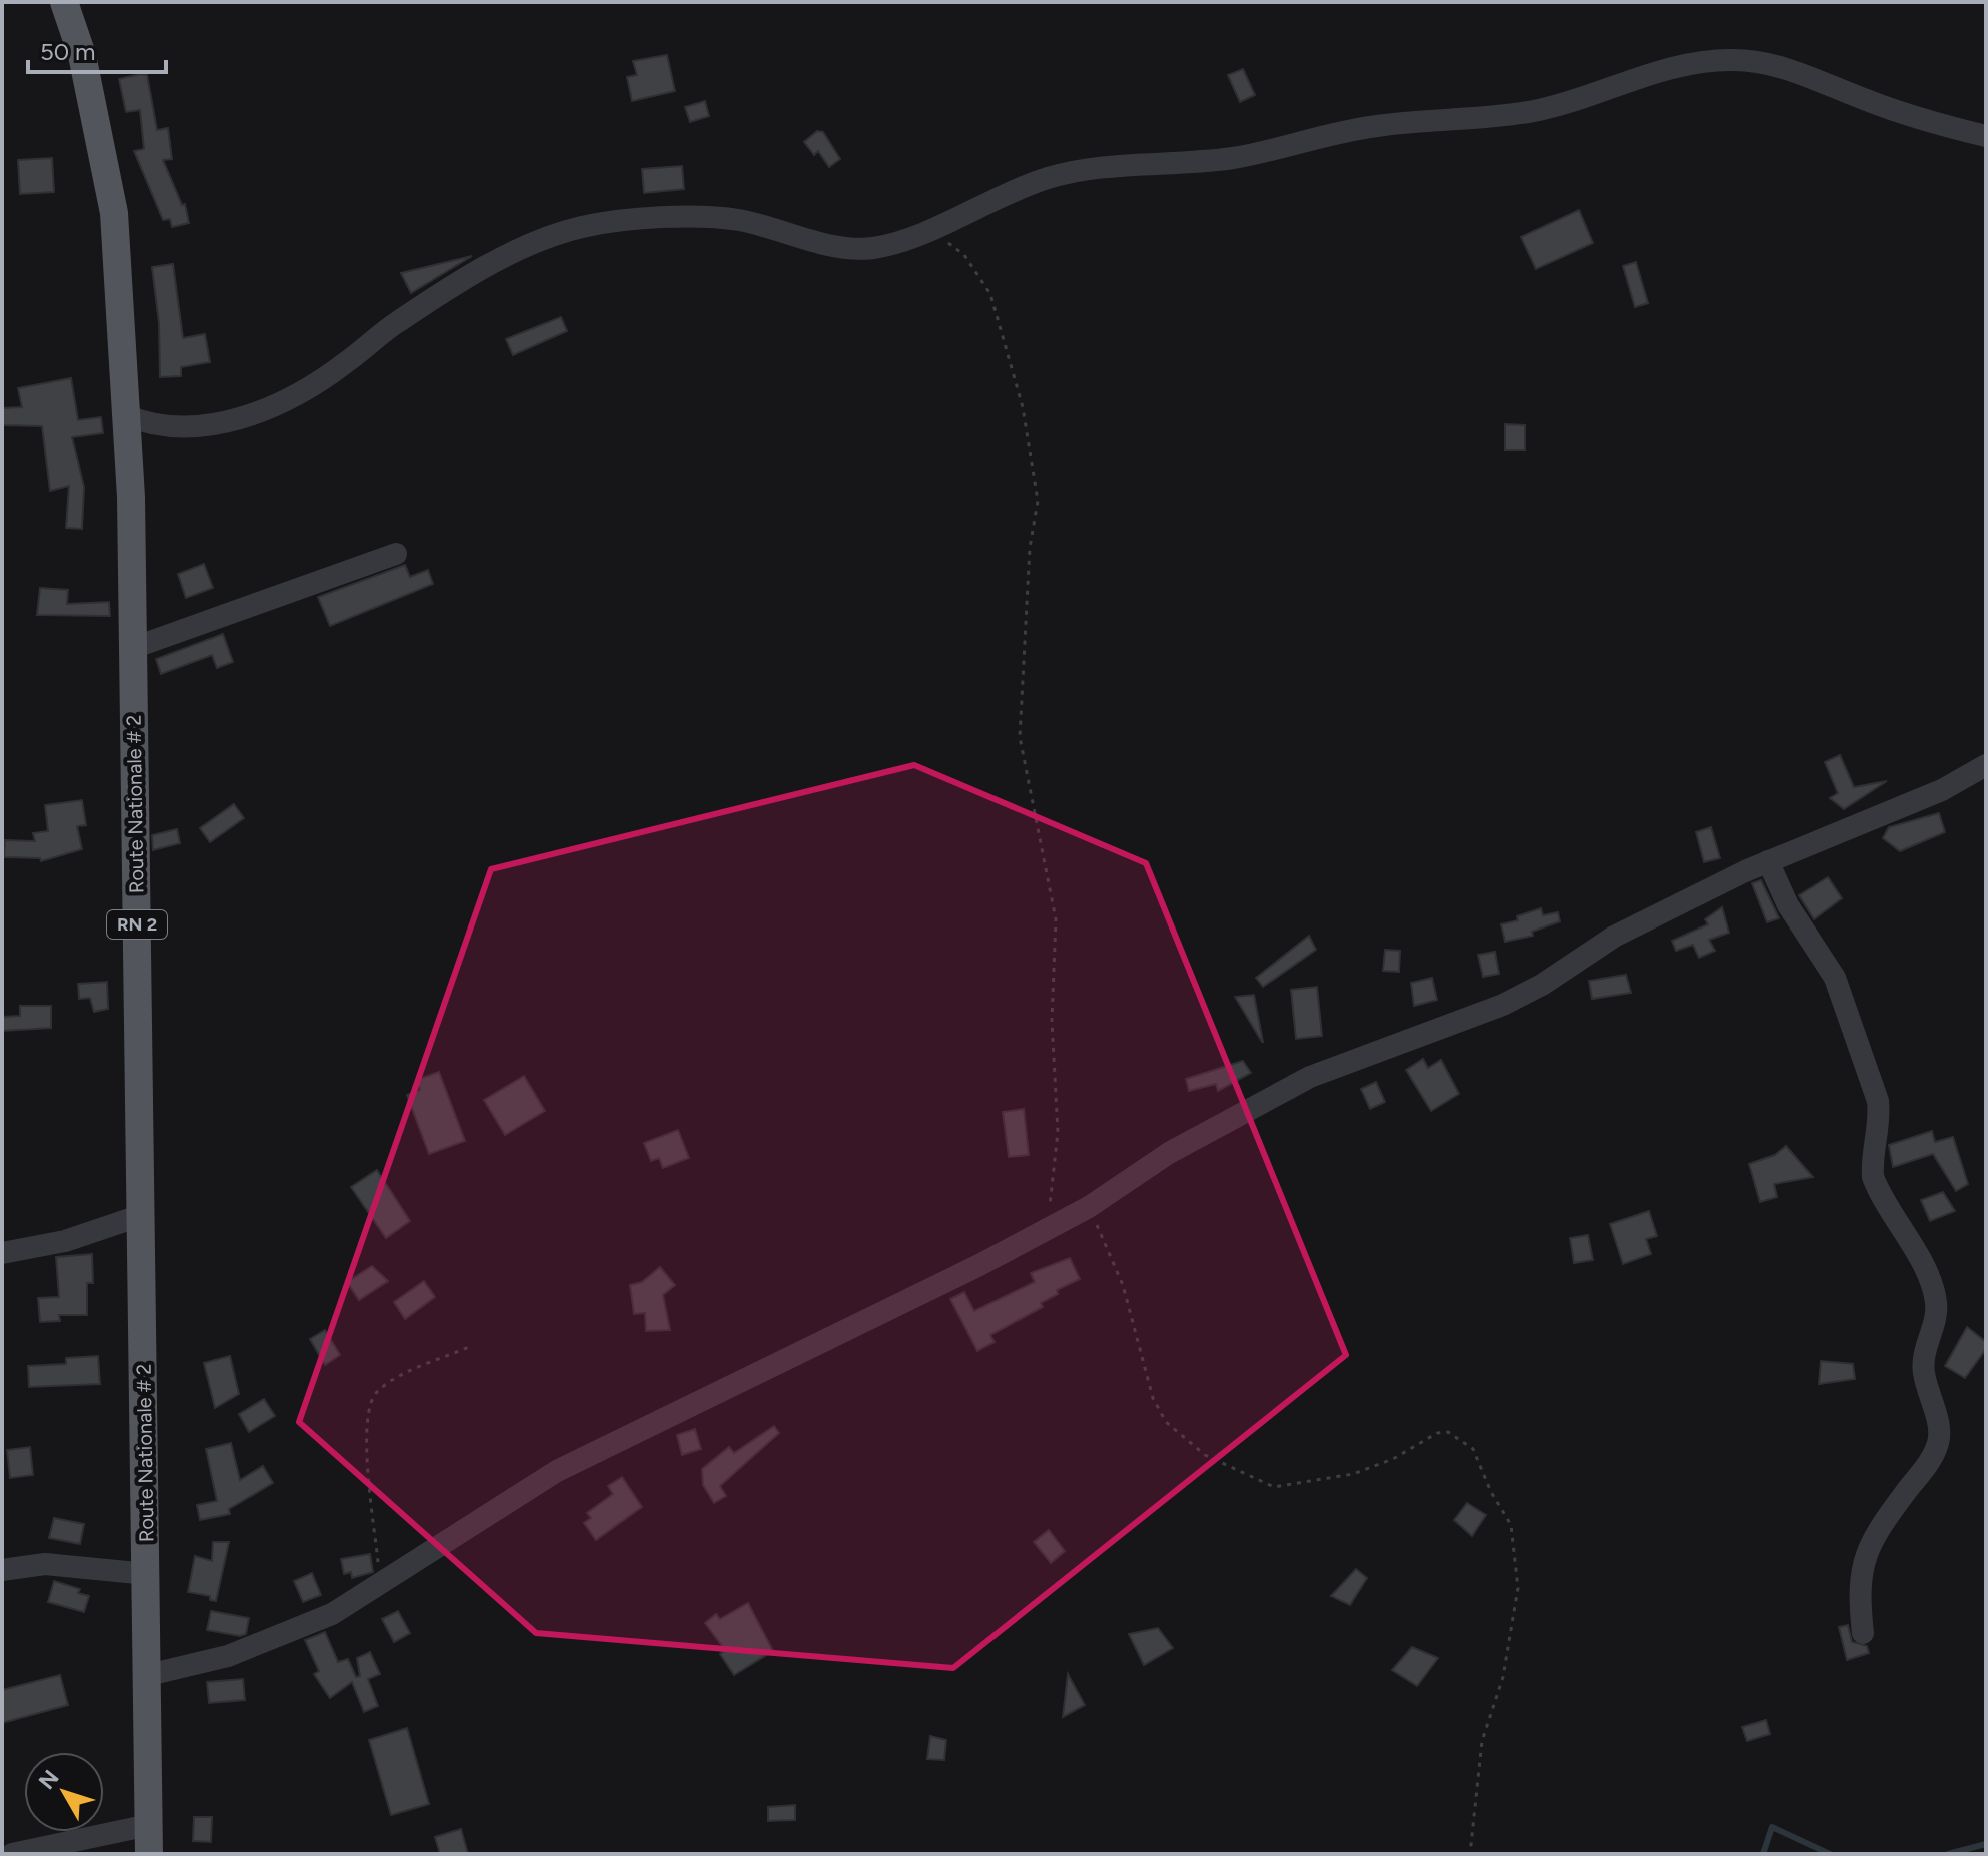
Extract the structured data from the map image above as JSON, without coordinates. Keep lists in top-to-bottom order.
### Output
{
  "streets": {
    "main road": ["Route Nationale # 2", "RN 2"]
  },
  "scale_bar": "50 m",
  "north": "top left"
}
